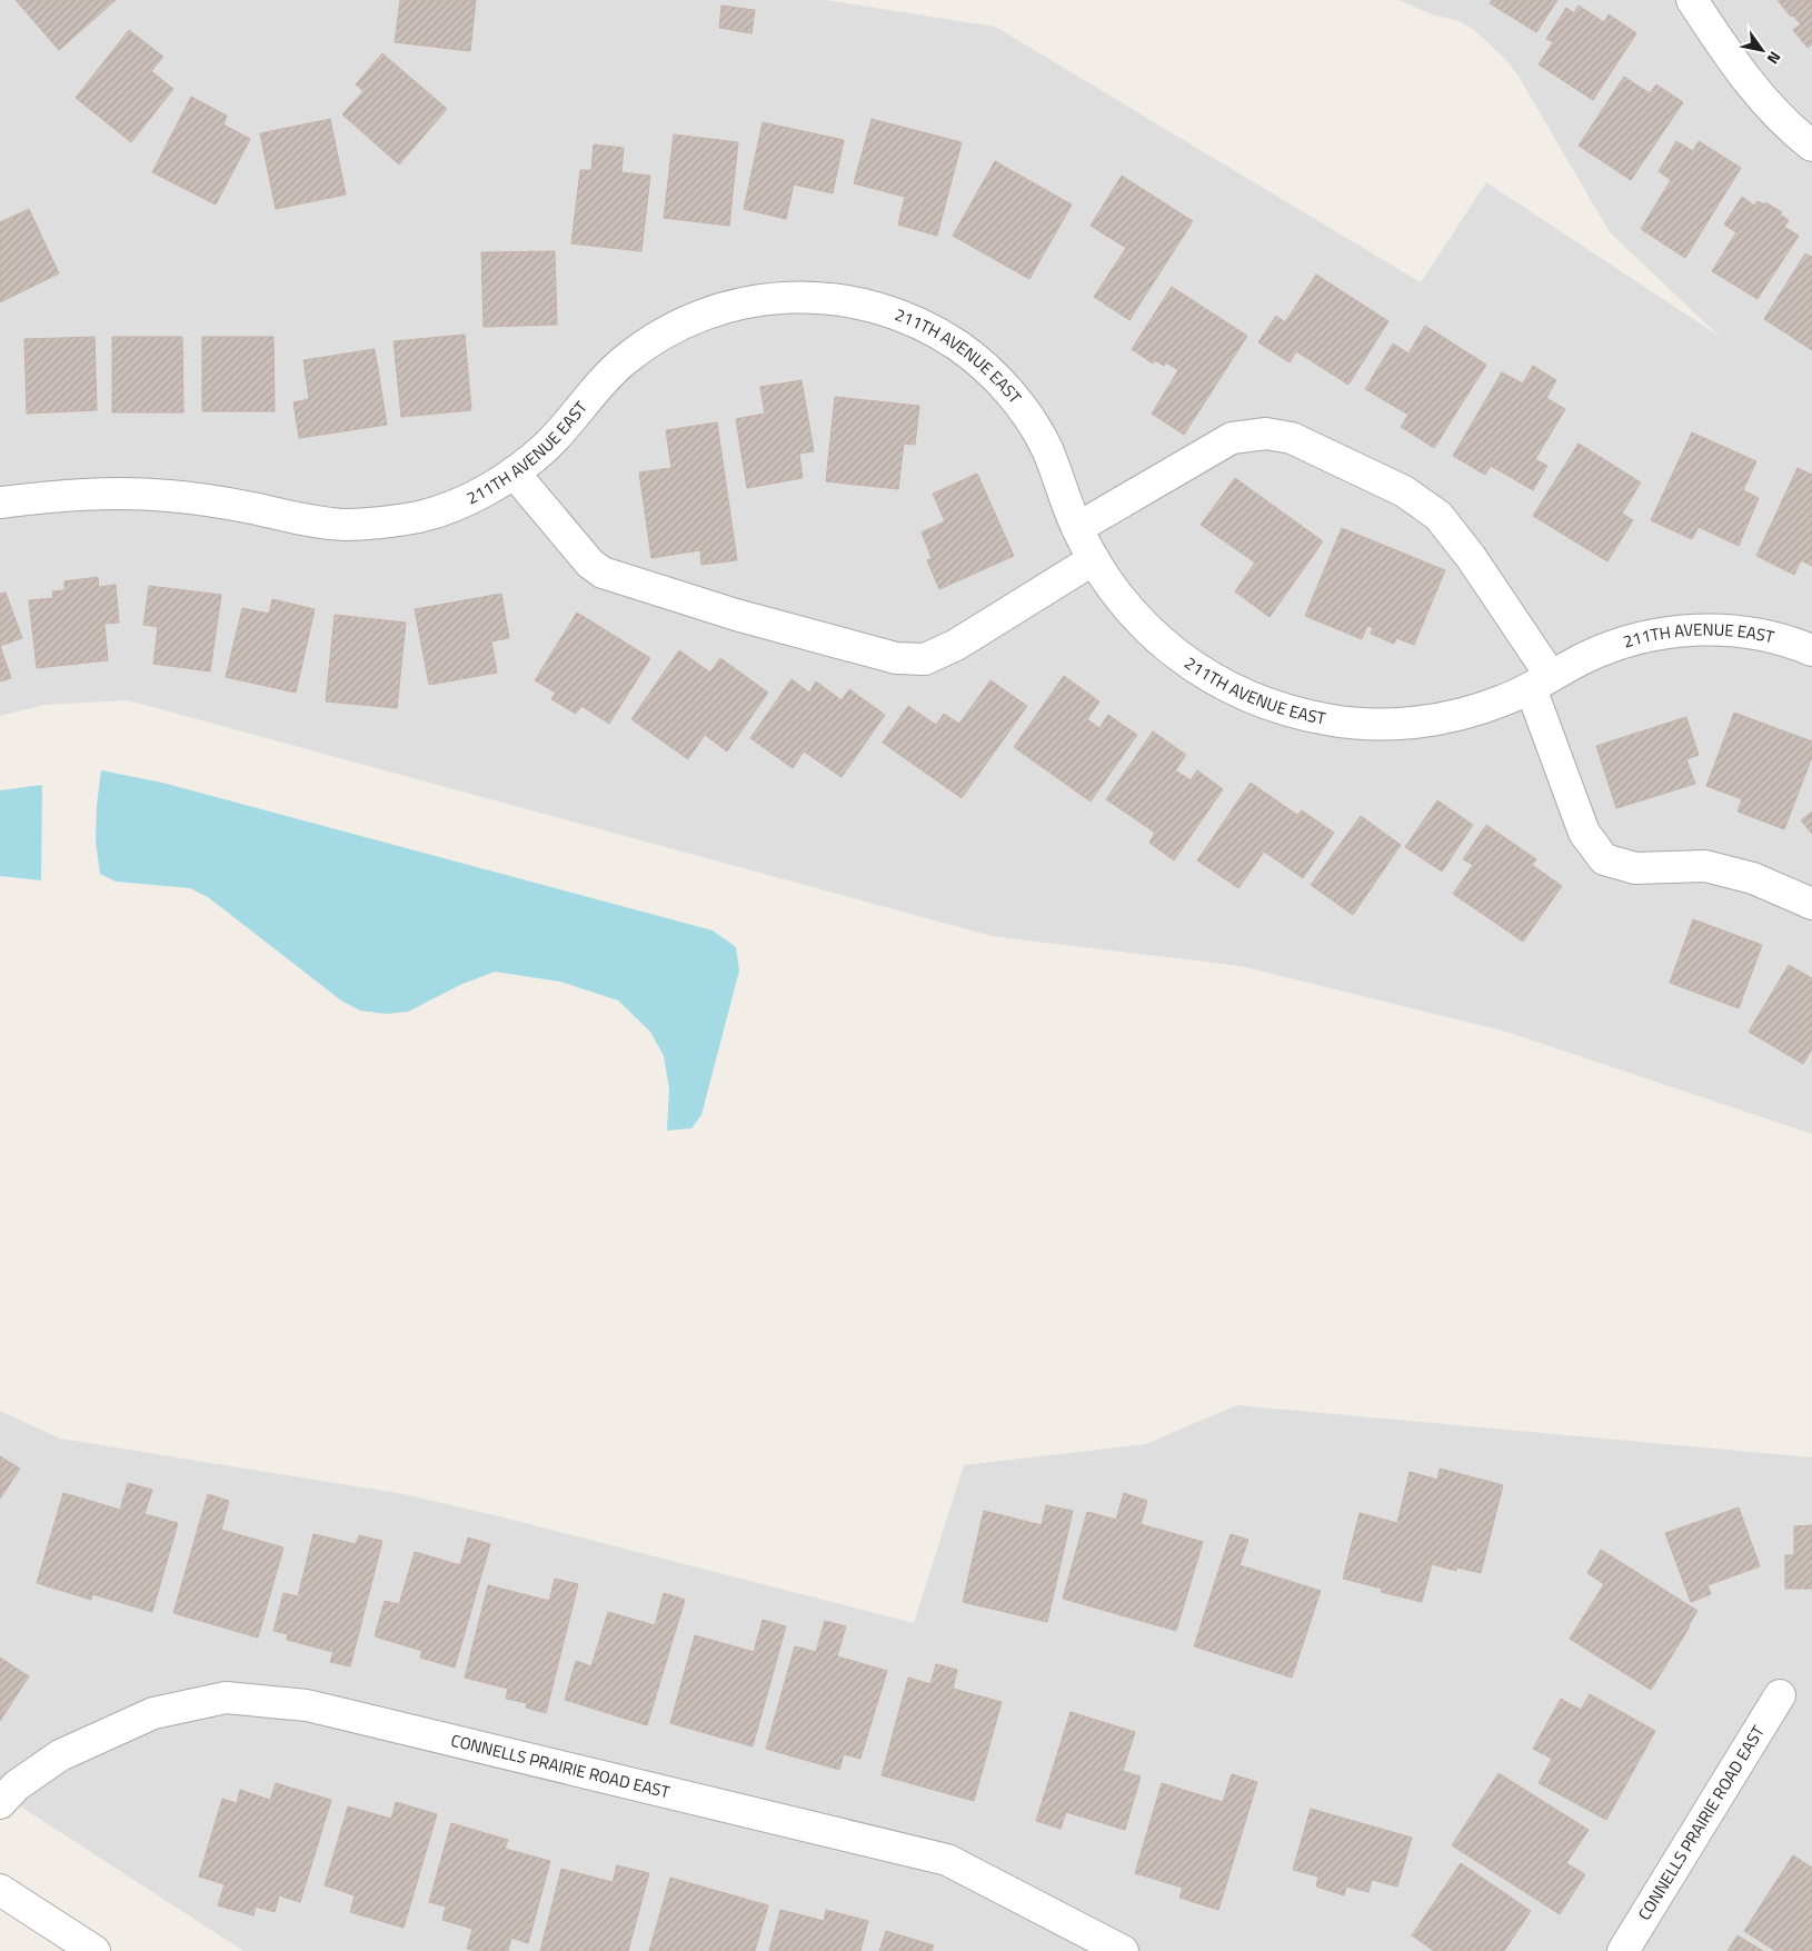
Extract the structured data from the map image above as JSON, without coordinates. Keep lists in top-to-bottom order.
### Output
{
  "streets": {
    "street": ["211TH AVENUE EAST", "CONNELLS PRAIRIE ROAD EAST"]
  },
  "north": "bottom right"
}
